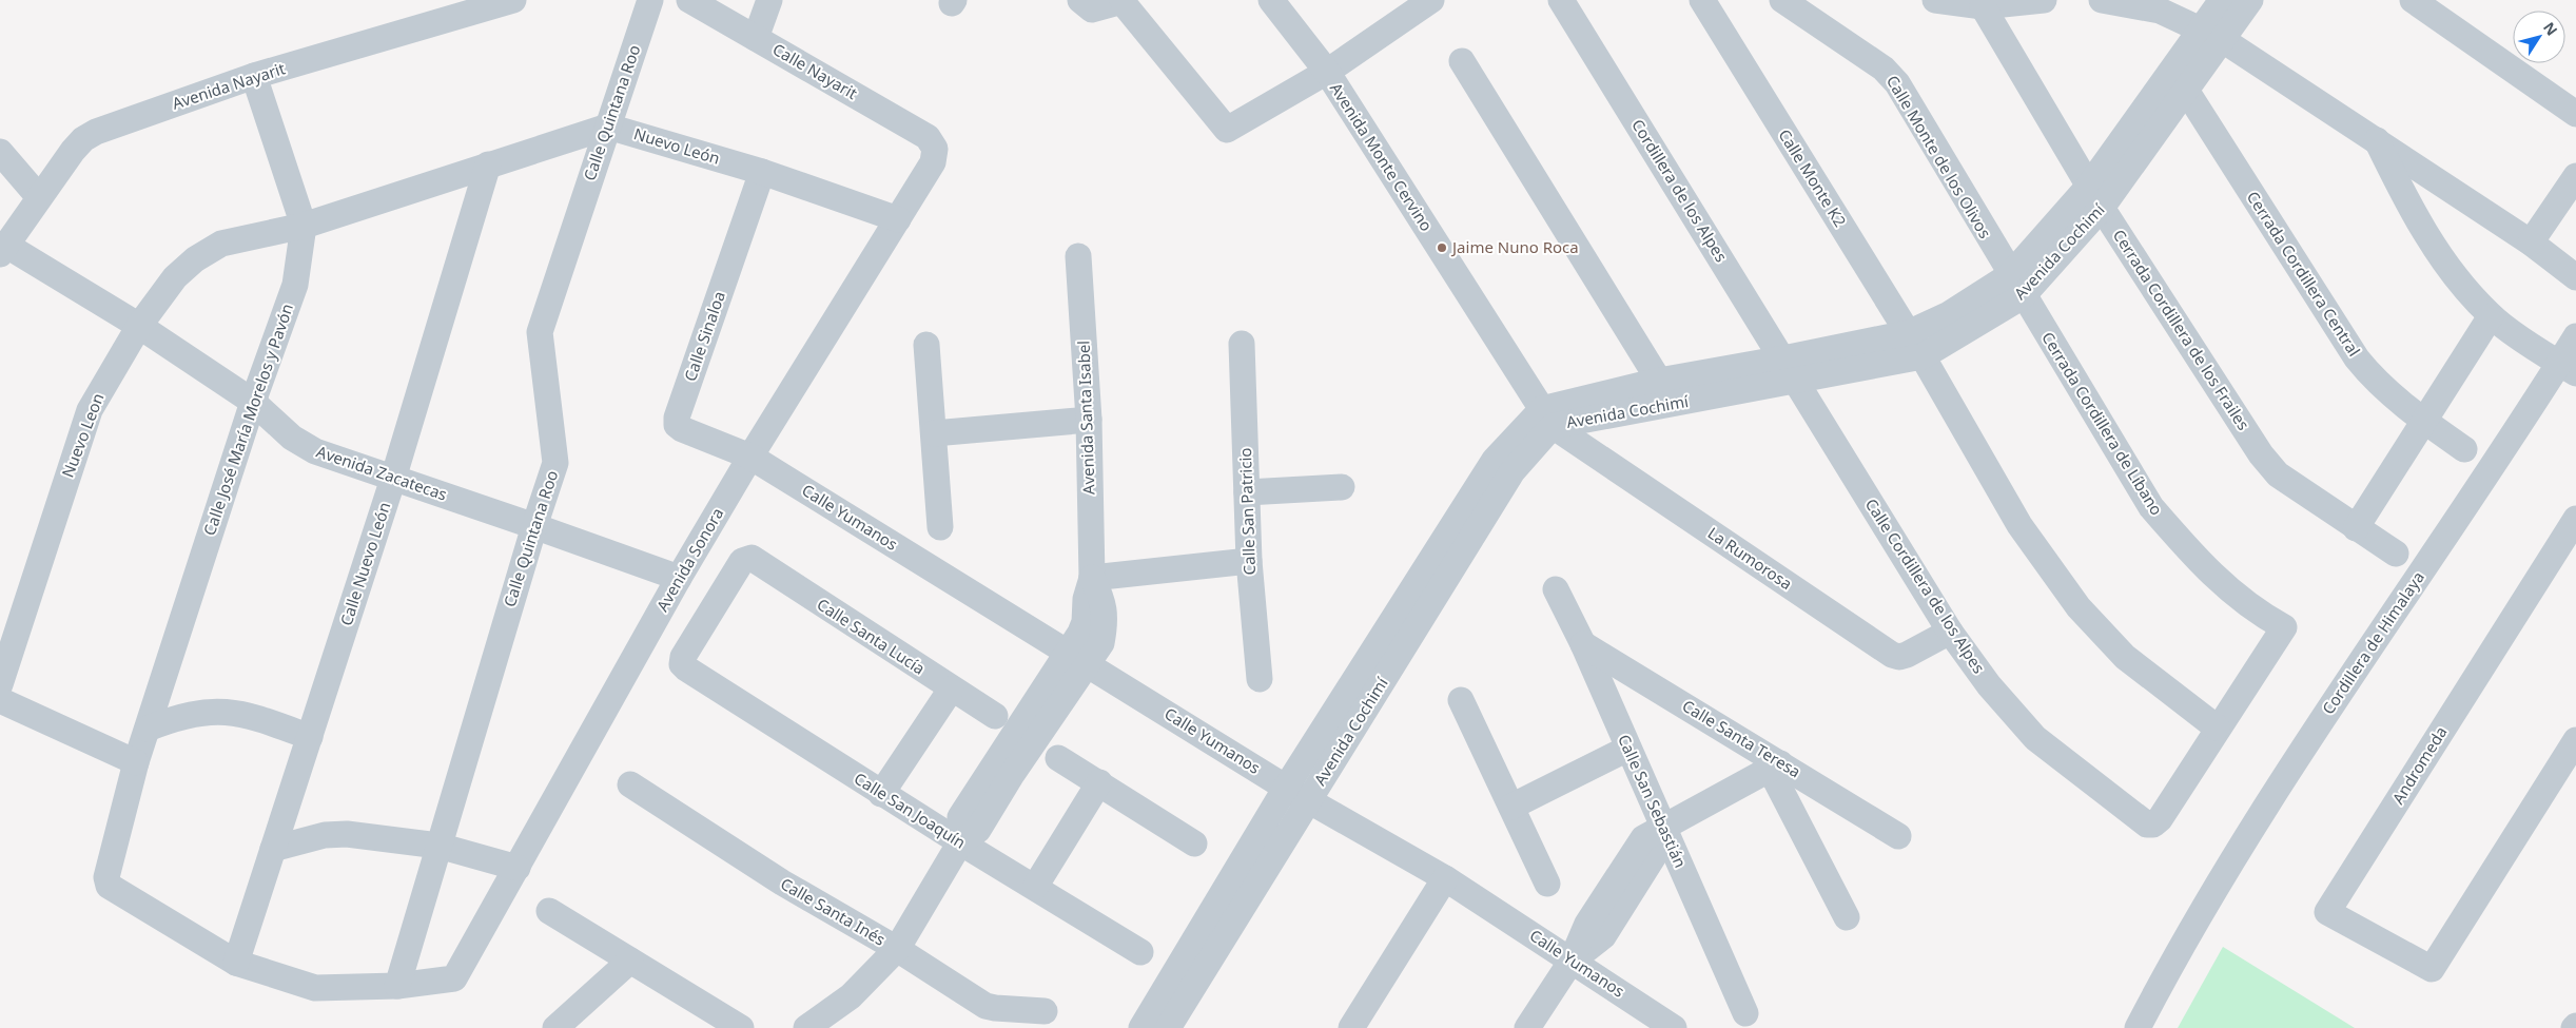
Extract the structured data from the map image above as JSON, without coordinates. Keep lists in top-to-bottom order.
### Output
{
  "streets": {
    "street": [
      "Calle Nayarit",
      "Avenida Nayarit",
      "Calle Quintana Roo",
      "Nuevo León",
      "Avenida Monte Cervino",
      "Calle Monte de los Olivos",
      "Calle Monte K2",
      "Cordillera de los Alpes",
      "Avenida Cochimí",
      "Cerrada Cordillera Central",
      "Cerrada Cordillera de los Frailes",
      "Calle Sinaloa",
      "Avenida Santa Isabel",
      "Calle José María Morelos y Pavón",
      "Cerrada Cordillera de Líbano",
      "Nuevo Leon",
      "Avenida Zacatecas",
      "Calle San Patricio",
      "Calle Yumanos",
      "La Rumorosa",
      "Avenida Sonora",
      "Calle Nuevo León",
      "Calle Cordillera de los Alpes",
      "Calle Santa Lucía",
      "Cordillera de Himalaya",
      "Calle Santa Teresa",
      "Andromeda",
      "Calle San Sebastián",
      "Calle San Joaquín",
      "Calle Santa Inés"
    ]
  },
  "crossings": [
    ["Calle Nayarit", "Avenida Sonora"],
    ["Avenida Nayarit", "Calle José María Morelos y Pavón"],
    ["Avenida Nayarit", "Avenida Zacatecas"],
    ["Calle Quintana Roo", "Nuevo León"],
    ["Calle Quintana Roo", "Avenida Zacatecas"],
    ["Calle Quintana Roo", "Avenida Sonora"],
    ["Nuevo León", "Calle Sinaloa"],
    ["Nuevo León", "Avenida Sonora"],
    ["Avenida Monte Cervino", "Avenida Cochimí"],
    ["Avenida Monte Cervino", "La Rumorosa"],
    ["Calle Monte de los Olivos", "Avenida Cochimí"],
    ["Calle Monte de los Olivos", "Cerrada Cordillera de Líbano"],
    ["Calle Monte K2", "Avenida Cochimí"],
    ["Calle Monte K2", "Cerrada Cordillera de Líbano"],
    ["Calle Monte K2", "Calle Cordillera de los Alpes"],
    ["Cordillera de los Alpes", "Avenida Cochimí"],
    ["Cordillera de los Alpes", "Calle Cordillera de los Alpes"],
    ["Avenida Cochimí", "Cerrada Cordillera Central"],
    ["Avenida Cochimí", "Cerrada Cordillera de los Frailes"],
    ["Avenida Cochimí", "Cerrada Cordillera de Líbano"],
    ["Avenida Cochimí", "Calle Yumanos"],
    ["Avenida Cochimí", "La Rumorosa"],
    ["Avenida Cochimí", "Calle Cordillera de los Alpes"],
    ["Calle Sinaloa", "Calle Yumanos"],
    ["Calle Sinaloa", "Avenida Sonora"],
    ["Avenida Santa Isabel", "Calle Yumanos"],
    ["Avenida Santa Isabel", "Calle San Joaquín"],
    ["Calle José María Morelos y Pavón", "Nuevo Leon"],
    ["Calle José María Morelos y Pavón", "Avenida Zacatecas"],
    ["Calle José María Morelos y Pavón", "Calle Nuevo León"],
    ["Cerrada Cordillera de Líbano", "Calle Cordillera de los Alpes"],
    ["Nuevo Leon", "Avenida Zacatecas"],
    ["Avenida Zacatecas", "Avenida Sonora"],
    ["Avenida Zacatecas", "Calle Nuevo León"],
    ["Calle Yumanos", "Avenida Sonora"],
    ["La Rumorosa", "Calle Cordillera de los Alpes"],
    ["Calle Santa Lucía", "Calle San Joaquín"],
    ["Calle Santa Teresa", "Calle San Sebastián"]
  ],
  "places": ["Jaime Nuno Roca"],
  "north": "top right"
}
